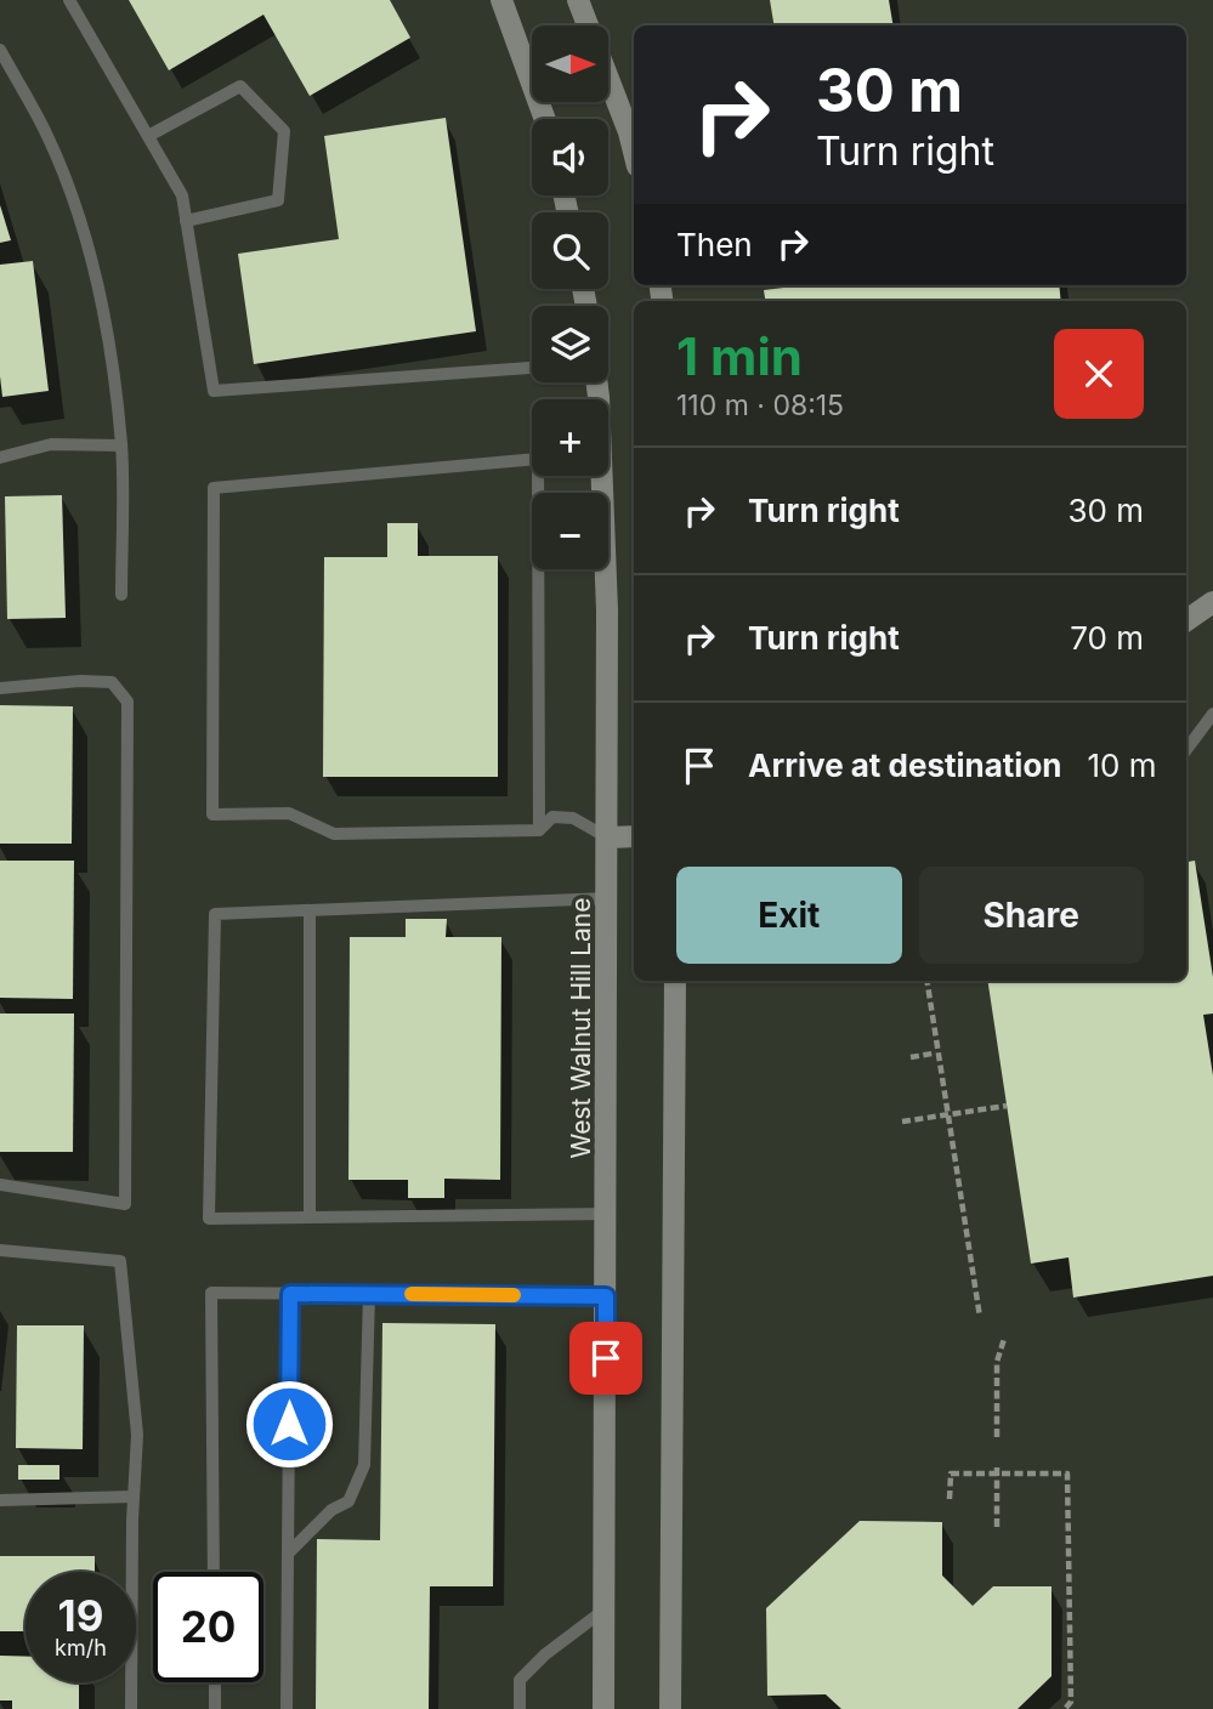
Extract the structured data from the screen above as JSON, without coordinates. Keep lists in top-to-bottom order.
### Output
{
  "streets": {
    "main road": ["West Walnut Hill Lane"]
  },
  "north": "right",
  "page": {
    "map_buttons": ["+", "−"],
    "turn": ["30 m", "Turn right"],
    "then": "Then",
    "heading": ["1 min", "110 m · 08:15"],
    "list": [
      {
        "name": "Turn right",
        "value": "30 m"
      },
      {
        "name": "Turn right",
        "value": "70 m"
      },
      {
        "name": "Arrive at destination",
        "value": "10 m"
      }
    ],
    "buttons": ["Exit", "Share"],
    "speed": "19 km/h",
    "limit": "20"
  }
}
